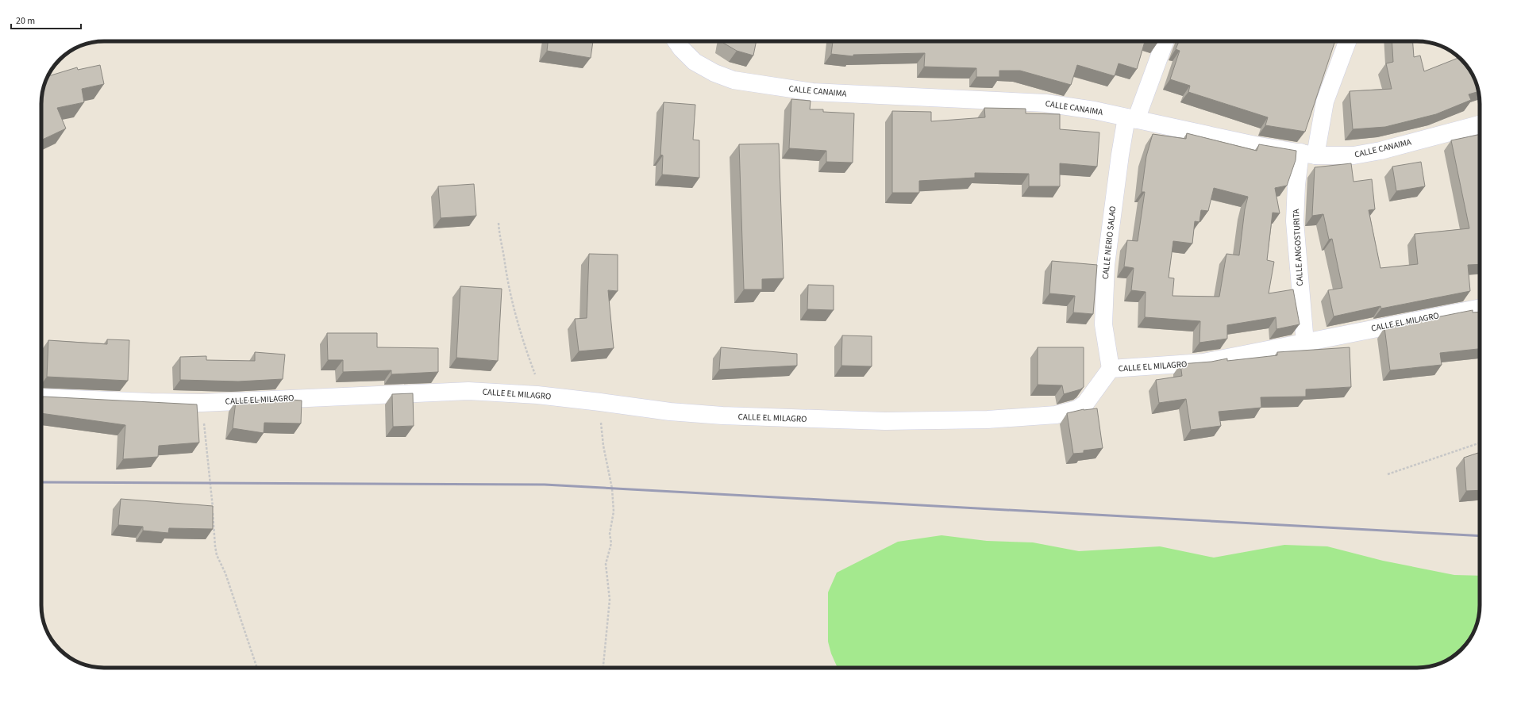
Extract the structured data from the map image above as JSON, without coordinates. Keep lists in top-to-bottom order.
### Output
{
  "streets": {
    "street": [
      "CALLE CANAIMA",
      "CALLE NERIO SALAO",
      "CALLE ANGOSTURITA",
      "CALLE EL MILAGRO"
    ]
  },
  "crossings": [
    ["CALLE CANAIMA", "CALLE NERIO SALAO"],
    ["CALLE CANAIMA", "CALLE ANGOSTURITA"],
    ["CALLE NERIO SALAO", "CALLE EL MILAGRO"],
    ["CALLE ANGOSTURITA", "CALLE EL MILAGRO"]
  ],
  "scale_bar": "20 m"
}
